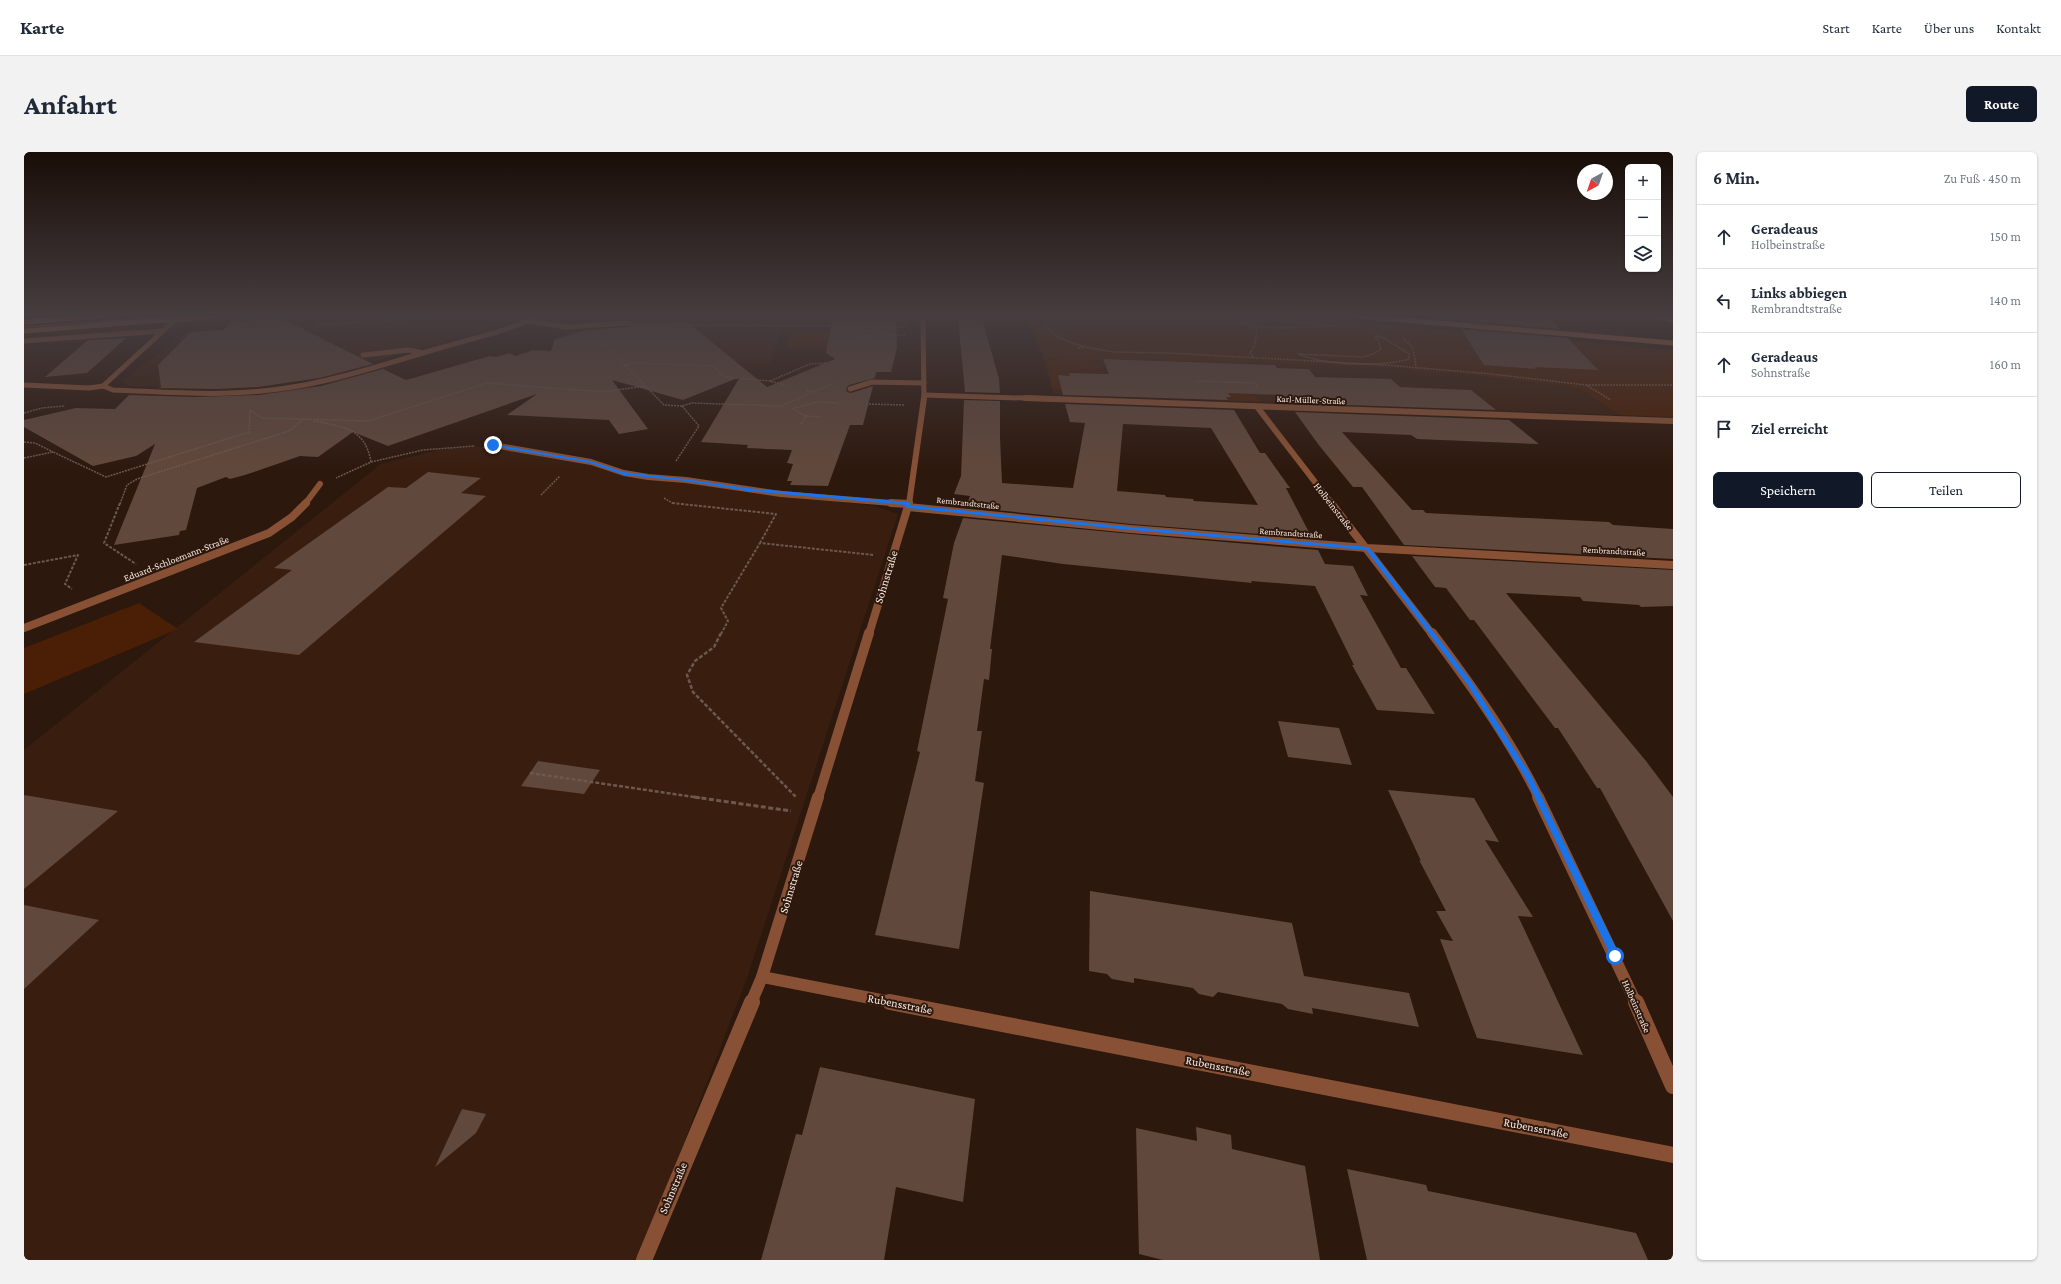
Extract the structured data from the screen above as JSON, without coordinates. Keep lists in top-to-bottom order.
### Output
{
  "streets": {
    "street": [
      "Karl-Müller-Straße",
      "Rembrandtstraße",
      "Holbeinstraße",
      "Eduard-Schloemann-Straße",
      "Sohnstraße",
      "Rubensstraße"
    ]
  },
  "crossings": [
    ["Karl-Müller-Straße", "Holbeinstraße"],
    ["Karl-Müller-Straße", "Sohnstraße"],
    ["Rembrandtstraße", "Holbeinstraße"],
    ["Rembrandtstraße", "Sohnstraße"],
    ["Sohnstraße", "Rubensstraße"]
  ],
  "north": "bottom left",
  "page": {
    "header": "Karte",
    "nav": [
      "Start",
      "Karte",
      "Über uns",
      "Kontakt"
    ],
    "buttons": [
      "Route",
      ["Speichern", "Teilen"]
    ],
    "title": "Anfahrt",
    "heading": ["6 Min.", "Zu Fuß · 450 m"],
    "map_buttons": ["+", "−"],
    "list": [
      ["Geradeaus", "Holbeinstraße", "150 m"],
      ["Links abbiegen", "Rembrandtstraße", "140 m"],
      ["Geradeaus", "Sohnstraße", "160 m"],
      "Ziel erreicht"
    ]
  }
}
